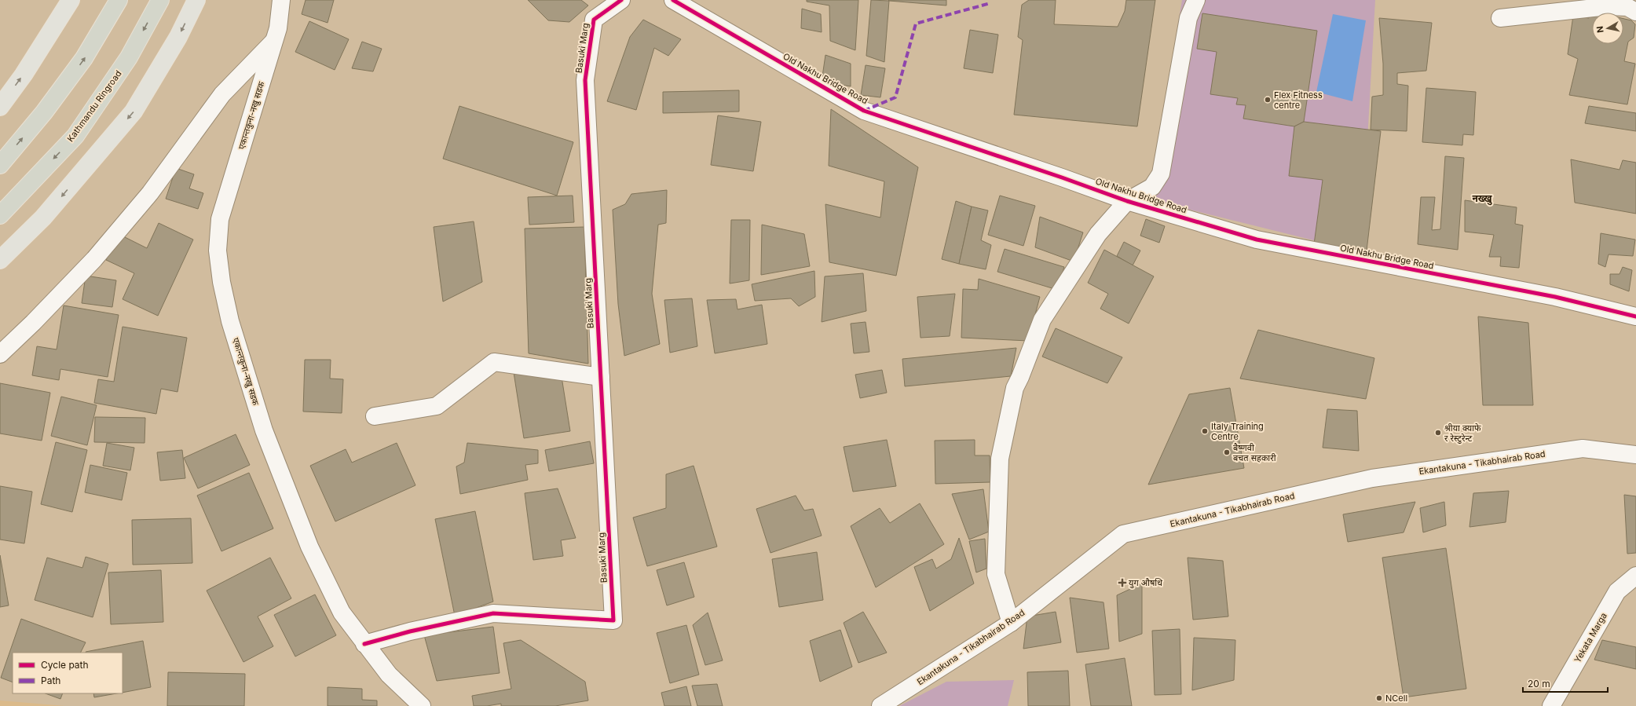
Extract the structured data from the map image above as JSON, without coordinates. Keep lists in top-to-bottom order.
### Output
{
  "streets": {
    "highway": ["Kathmandu Ringroad"],
    "street": [
      "Basuki Marg",
      "Old Nakhu Bridge Road",
      "एकान्तकुना-नखु सडक",
      "Ekantakuna - Tikabhairab Road",
      "Yekata Marga"
    ]
  },
  "crossings": [
    ["Basuki Marg", "एकान्तकुना-नखु सडक"]
  ],
  "districts": ["नख्खु"],
  "places": {
    "other": [
      "Flex Fitness centre",
      "Italy Training Centre",
      "श्रीया क्याफे र रेस्टुरेन्ट",
      "बैष्णवी बचत सहकारी",
      "NCell"
    ],
    "health": ["युग औषधि"]
  },
  "legend": ["Cycle path", "Path"],
  "scale_bar": "20 m",
  "north": "left"
}
